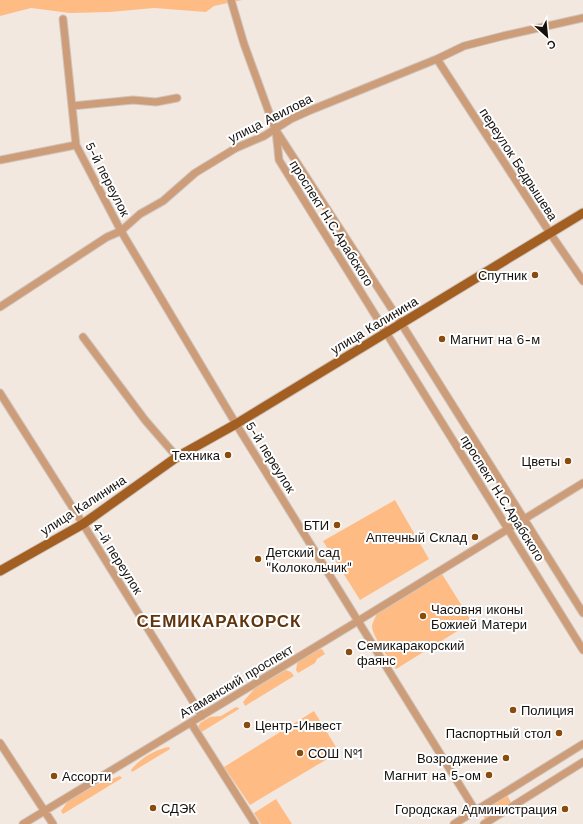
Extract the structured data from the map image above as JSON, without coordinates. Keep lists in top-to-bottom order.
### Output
{
  "streets": {
    "main road": ["улица Калинина"],
    "street": [
      "улица Авилова",
      "переулок Бедрышева",
      "5-й переулок",
      "проспект Н.С.Арабского",
      "4-й переулок",
      "Атаманский проспект"
    ]
  },
  "crossings": [
    ["улица Авилова", "переулок Бедрышева"],
    ["улица Авилова", "5-й переулок"],
    ["улица Авилова", "проспект Н.С.Арабского"],
    ["переулок Бедрышева", "улица Калинина"],
    ["5-й переулок", "улица Калинина"],
    ["5-й переулок", "Атаманский проспект"],
    ["проспект Н.С.Арабского", "улица Калинина"],
    ["проспект Н.С.Арабского", "Атаманский проспект"],
    ["улица Калинина", "4-й переулок"],
    ["4-й переулок", "Атаманский проспект"]
  ],
  "districts": ["СЕМИКАРАКОРСК"],
  "places": [
    "Спутник",
    "Магнит на 6-м",
    "Техника",
    "Цветы",
    "БТИ",
    "Аптечный Склад",
    "Детский сад \"Колокольчик\"",
    "Часовня иконы Божией Матери",
    "Семикаракорский фаянс",
    "Полиция",
    "Центр-Инвест",
    "Паспортный стол",
    "СОШ №1",
    "Возроджение",
    "Магнит на 5-ом",
    "Ассорти",
    "СДЭК",
    "Городская Администрация"
  ],
  "north": "bottom right"
}
